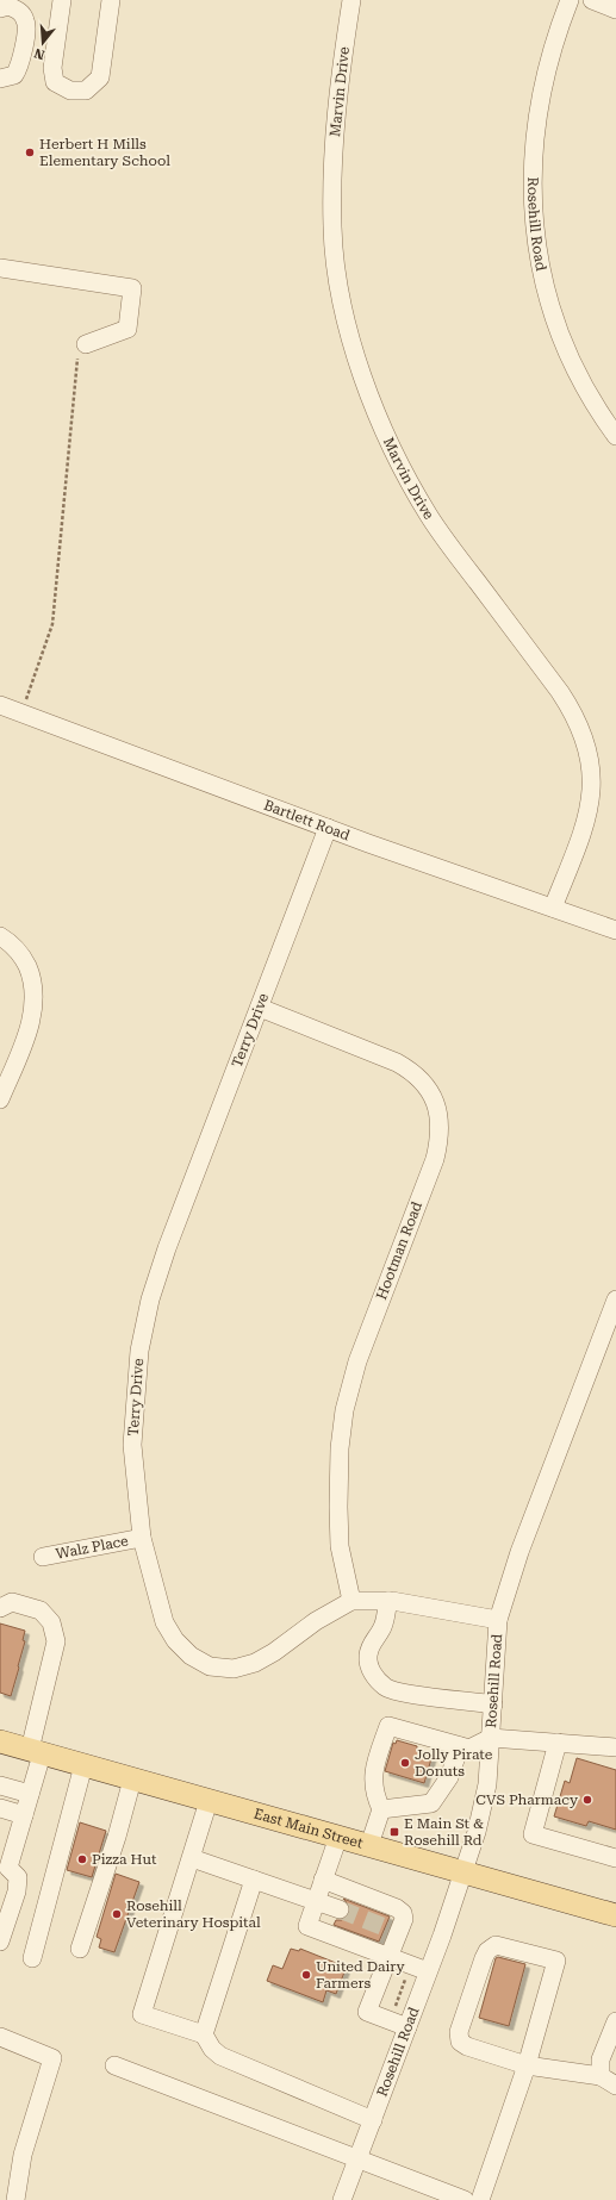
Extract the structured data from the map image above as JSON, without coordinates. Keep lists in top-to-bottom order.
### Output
{
  "streets": {
    "main road": ["East Main Street"],
    "street": [
      "Marvin Drive",
      "Rosehill Road",
      "Bartlett Road",
      "Terry Drive",
      "Hootman Road",
      "Walz Place"
    ]
  },
  "crossings": [
    ["Marvin Drive", "Bartlett Road"],
    ["Rosehill Road", "East Main Street"],
    ["Bartlett Road", "Terry Drive"],
    ["Terry Drive", "Hootman Road"],
    ["Terry Drive", "Walz Place"]
  ],
  "places": {
    "other": [
      "Herbert H Mills Elementary School",
      "Jolly Pirate Donuts",
      "CVS Pharmacy",
      "Pizza Hut",
      "Rosehill Veterinary Hospital",
      "United Dairy Farmers"
    ],
    "transit": ["E Main St & Rosehill Rd"]
  },
  "north": "bottom"
}
